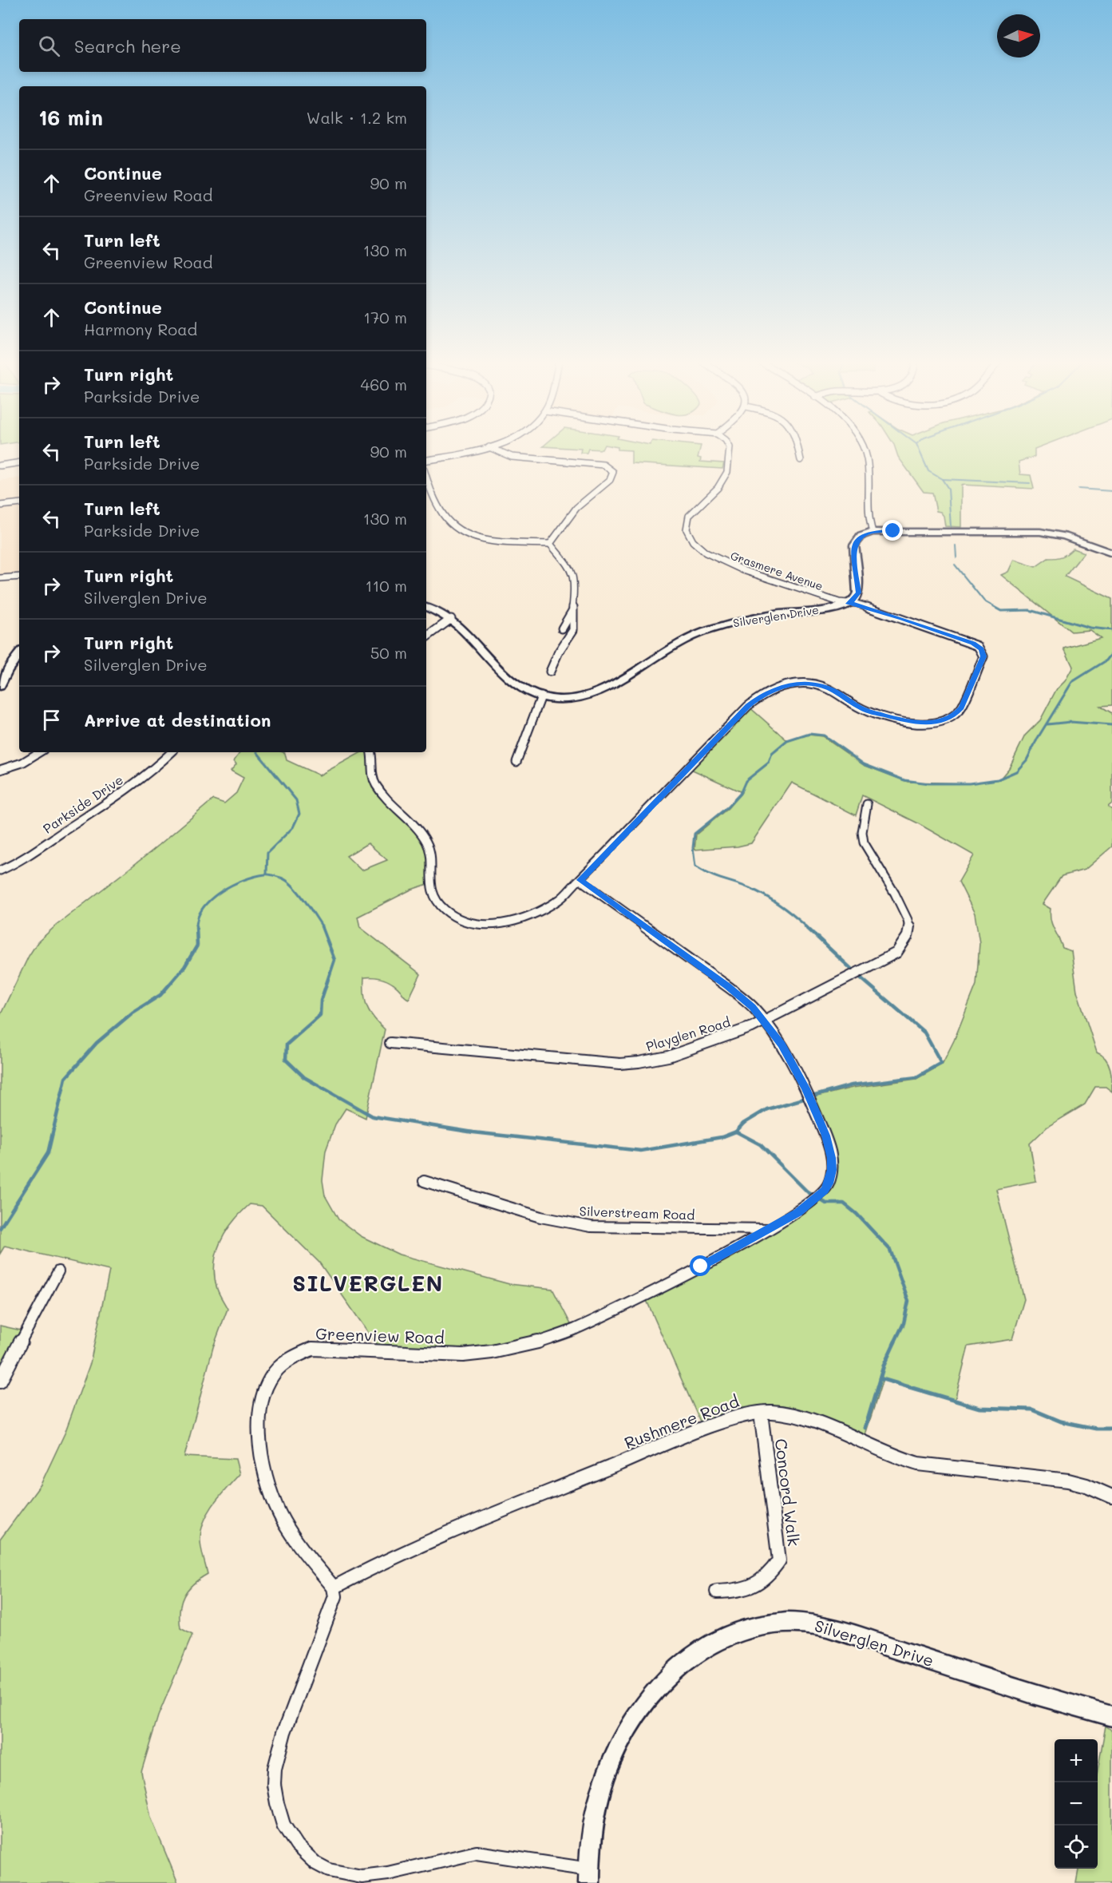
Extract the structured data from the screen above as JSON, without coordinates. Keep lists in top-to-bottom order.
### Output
{
  "streets": {
    "street": [
      "Grasmere Avenue",
      "Silverglen Drive",
      "Parkside Drive",
      "Playglen Road",
      "Silverstream Road",
      "Greenview Road",
      "Rushmere Road",
      "Concord Walk"
    ]
  },
  "crossings": [
    ["Grasmere Avenue", "Silverglen Drive"],
    ["Playglen Road", "Greenview Road"],
    ["Silverstream Road", "Greenview Road"],
    ["Greenview Road", "Rushmere Road"],
    ["Rushmere Road", "Concord Walk"]
  ],
  "districts": ["SILVERGLEN"],
  "north": "right",
  "page": {
    "search": "Search here",
    "heading": ["16 min", "Walk · 1.2 km"],
    "list": [
      ["Continue", "Greenview Road", "90 m"],
      ["Turn left", "Greenview Road", "130 m"],
      ["Continue", "Harmony Road", "170 m"],
      ["Turn right", "Parkside Drive", "460 m"],
      ["Turn left", "Parkside Drive", "90 m"],
      ["Turn left", "Parkside Drive", "130 m"],
      ["Turn right", "Silverglen Drive", "110 m"],
      ["Turn right", "Silverglen Drive", "50 m"],
      "Arrive at destination"
    ],
    "map_buttons": ["+", "−"]
  }
}
